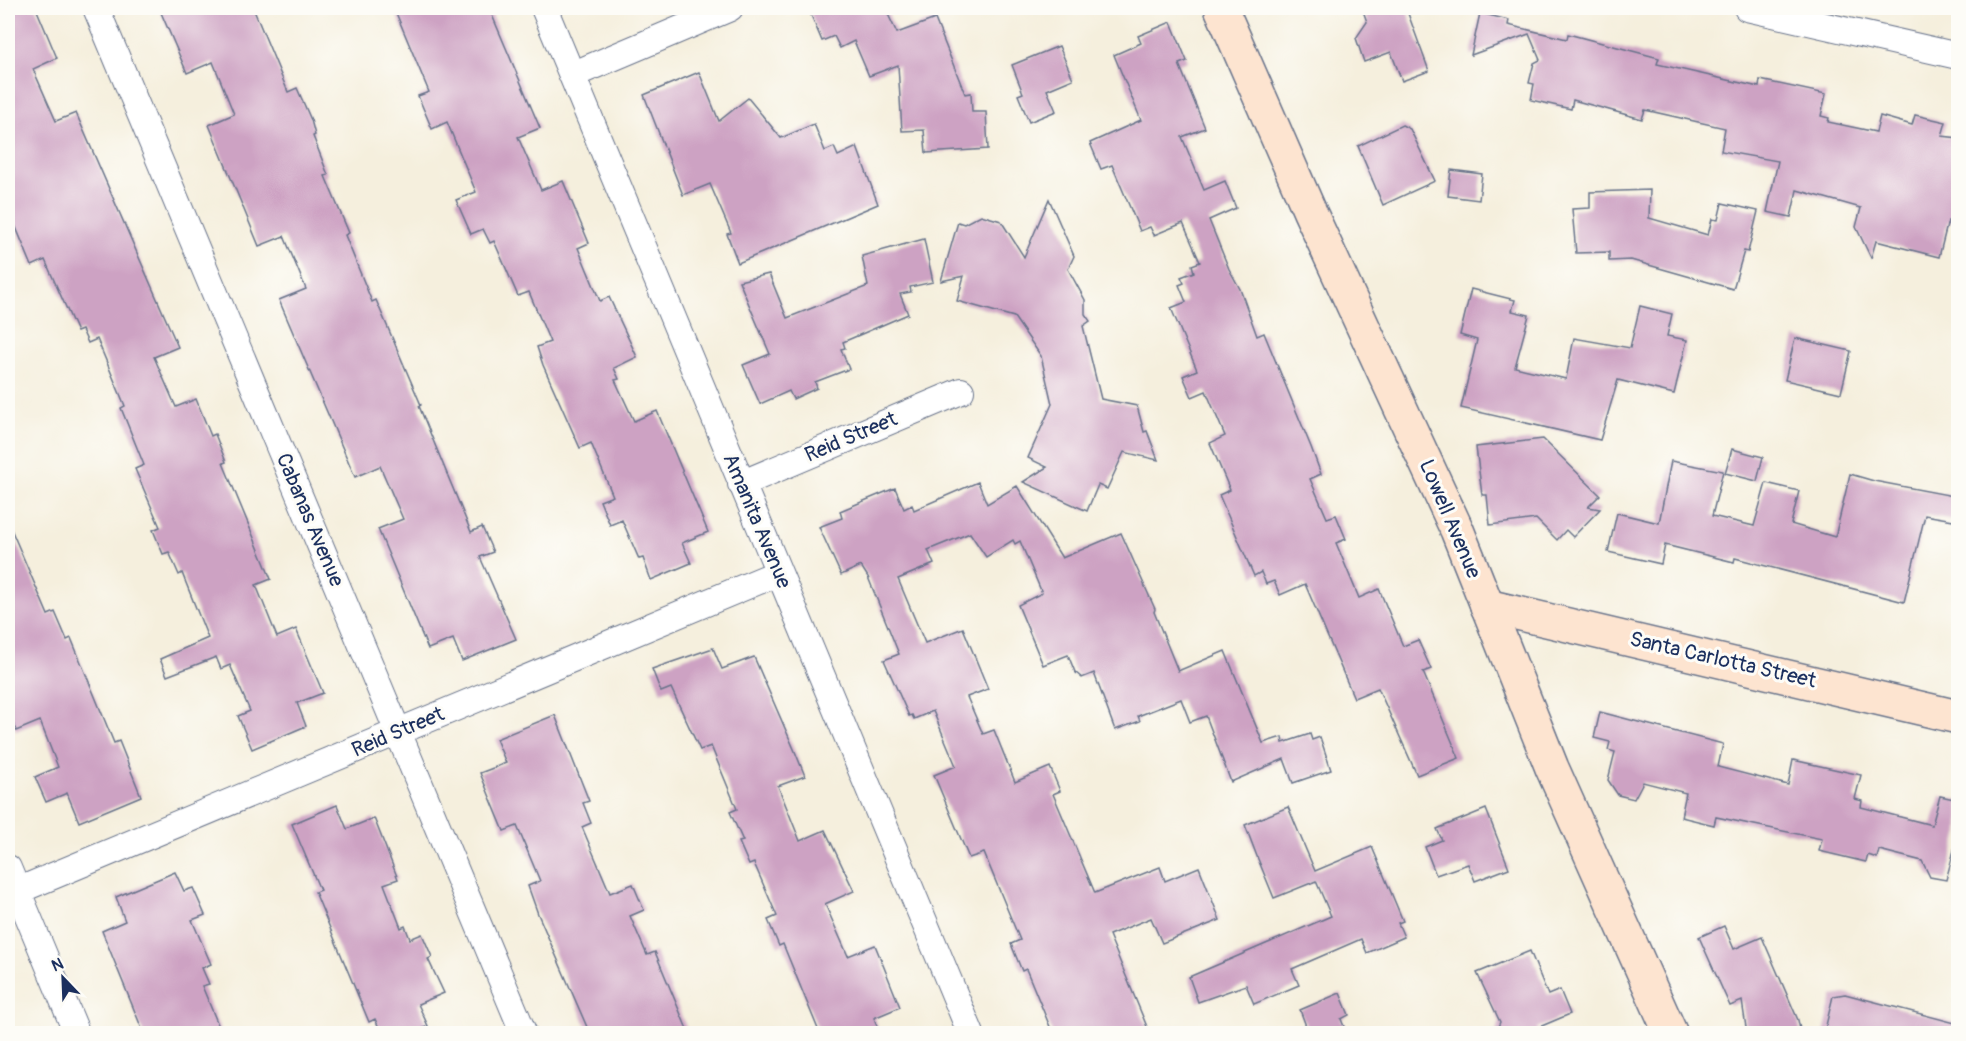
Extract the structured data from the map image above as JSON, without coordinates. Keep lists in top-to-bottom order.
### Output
{
  "streets": {
    "street": [
      "Reid Street",
      "Lowell Avenue",
      "Cabanas Avenue",
      "Amanita Avenue",
      "Santa Carlotta Street"
    ]
  },
  "crossings": [
    ["Reid Street", "Cabanas Avenue"],
    ["Reid Street", "Amanita Avenue"],
    ["Lowell Avenue", "Santa Carlotta Street"]
  ],
  "north": "top left"
}
